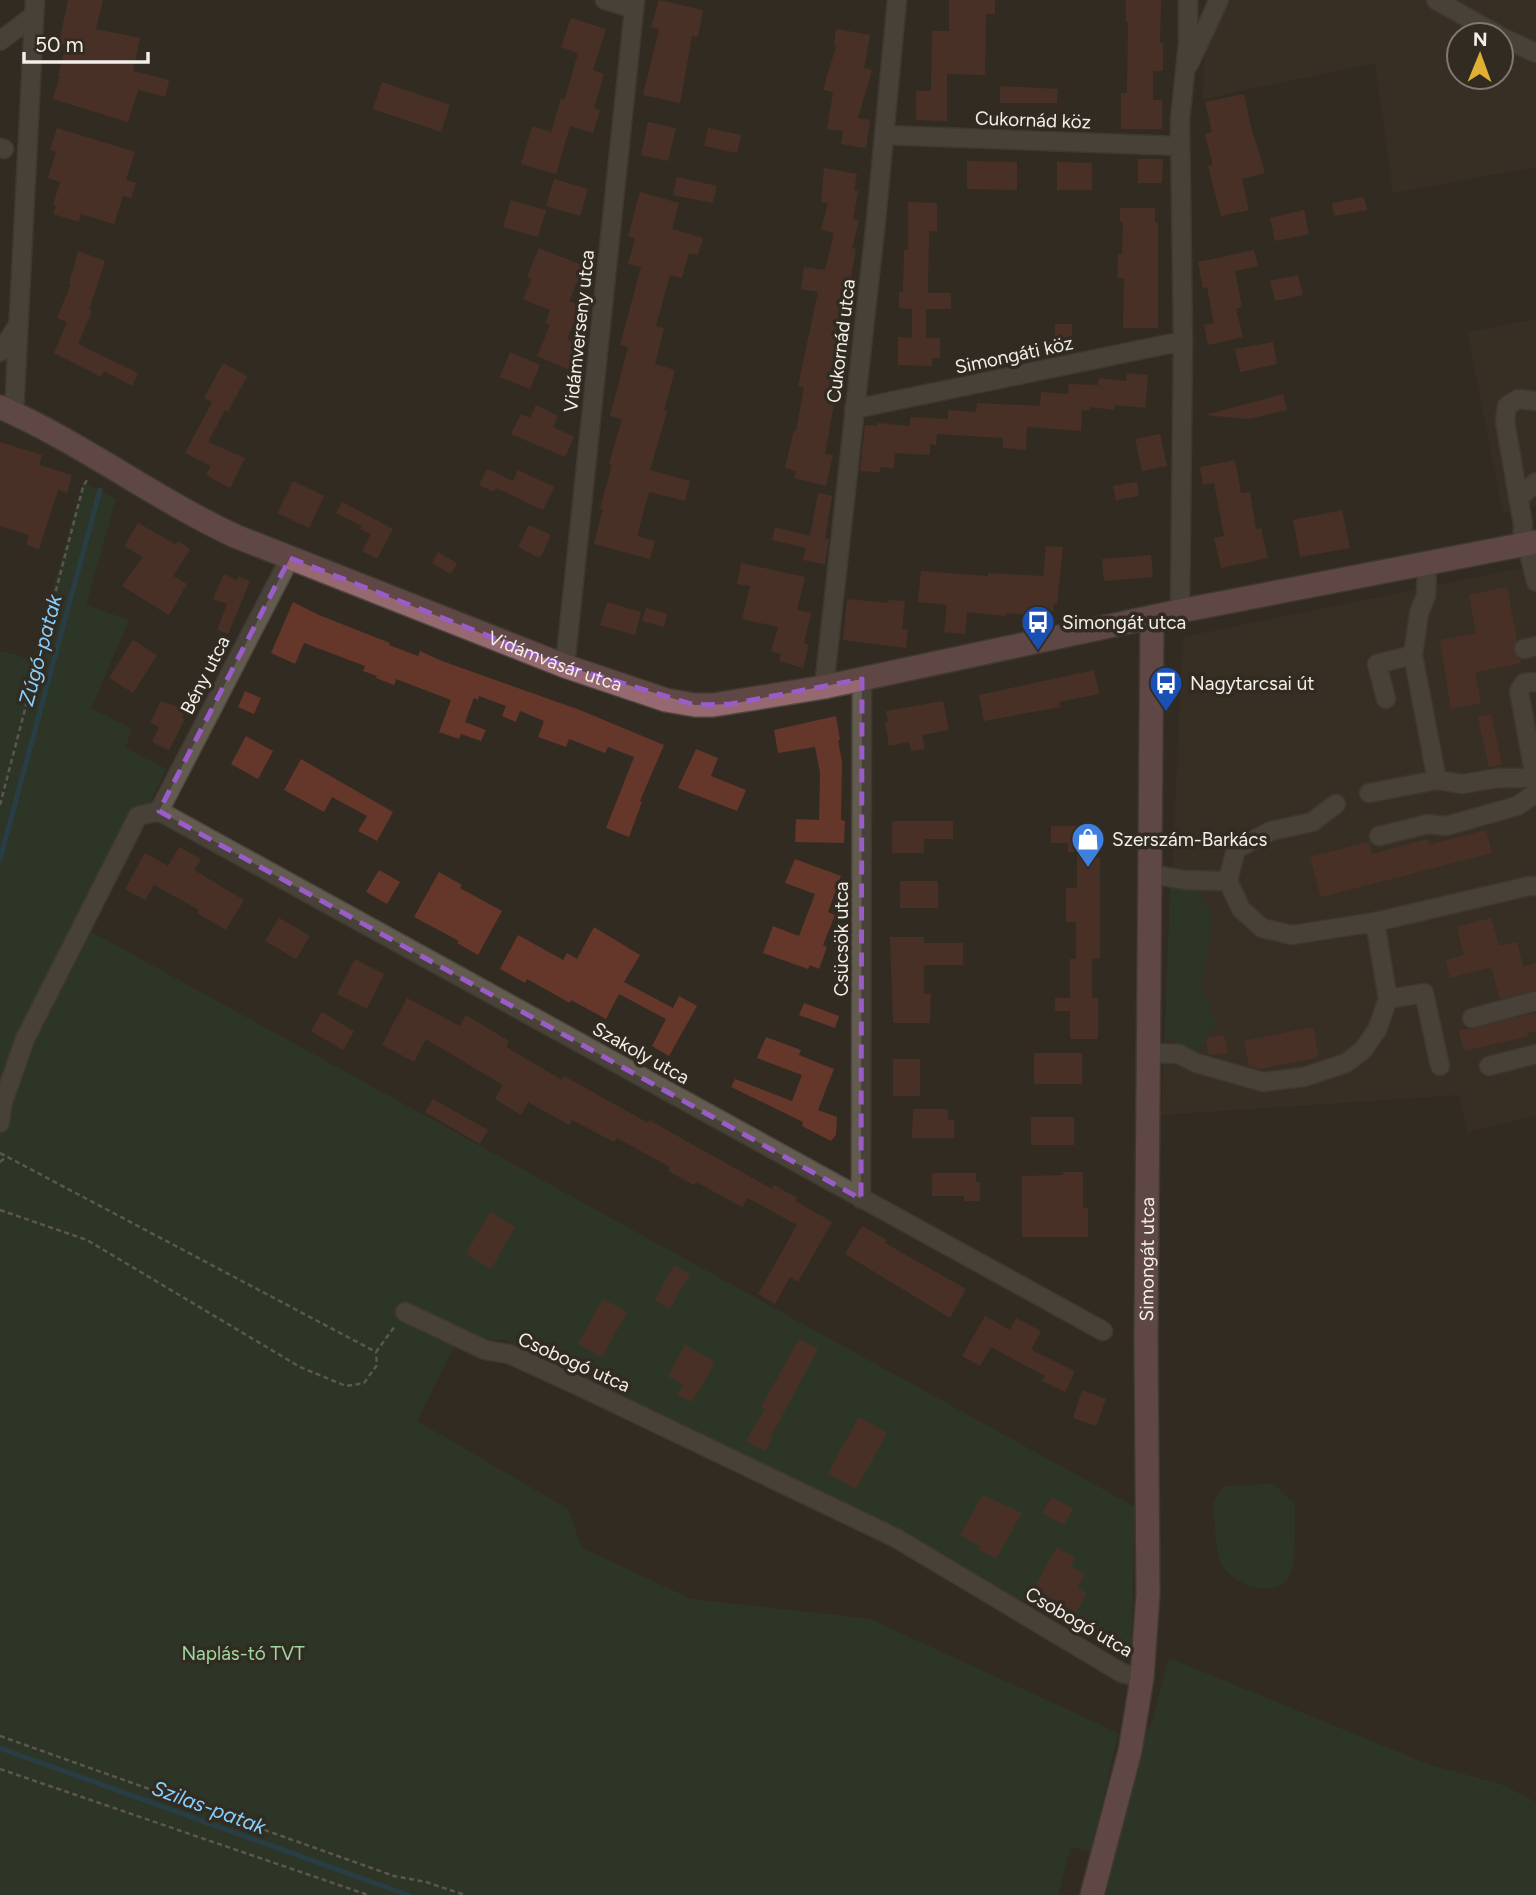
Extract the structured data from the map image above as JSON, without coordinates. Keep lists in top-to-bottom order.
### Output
{
  "streets": {
    "main road": ["Vidámvásár utca", "Simongát utca"],
    "street": [
      "Cukornád köz",
      "Vidámverseny utca",
      "Cukornád utca",
      "Simongáti köz",
      "Bény utca",
      "Csücsök utca",
      "Szakoly utca",
      "Csobogó utca"
    ]
  },
  "crossings": [
    ["Cukornád köz", "Cukornád utca"],
    ["Vidámverseny utca", "Vidámvásár utca"],
    ["Cukornád utca", "Simongáti köz"],
    ["Cukornád utca", "Vidámvásár utca"],
    ["Vidámvásár utca", "Bény utca"],
    ["Vidámvásár utca", "Csücsök utca"],
    ["Vidámvásár utca", "Simongát utca"],
    ["Bény utca", "Szakoly utca"],
    ["Csücsök utca", "Szakoly utca"],
    ["Simongát utca", "Csobogó utca"]
  ],
  "water": ["Zúgó-patak", "Szilas-patak"],
  "parks": ["Naplás-tó TVT"],
  "places": {
    "bus stop": ["Simongát utca", "Nagytarcsai út"],
    "shop": ["Szerszám-Barkács"]
  },
  "scale_bar": "50 m",
  "north": "top"
}
